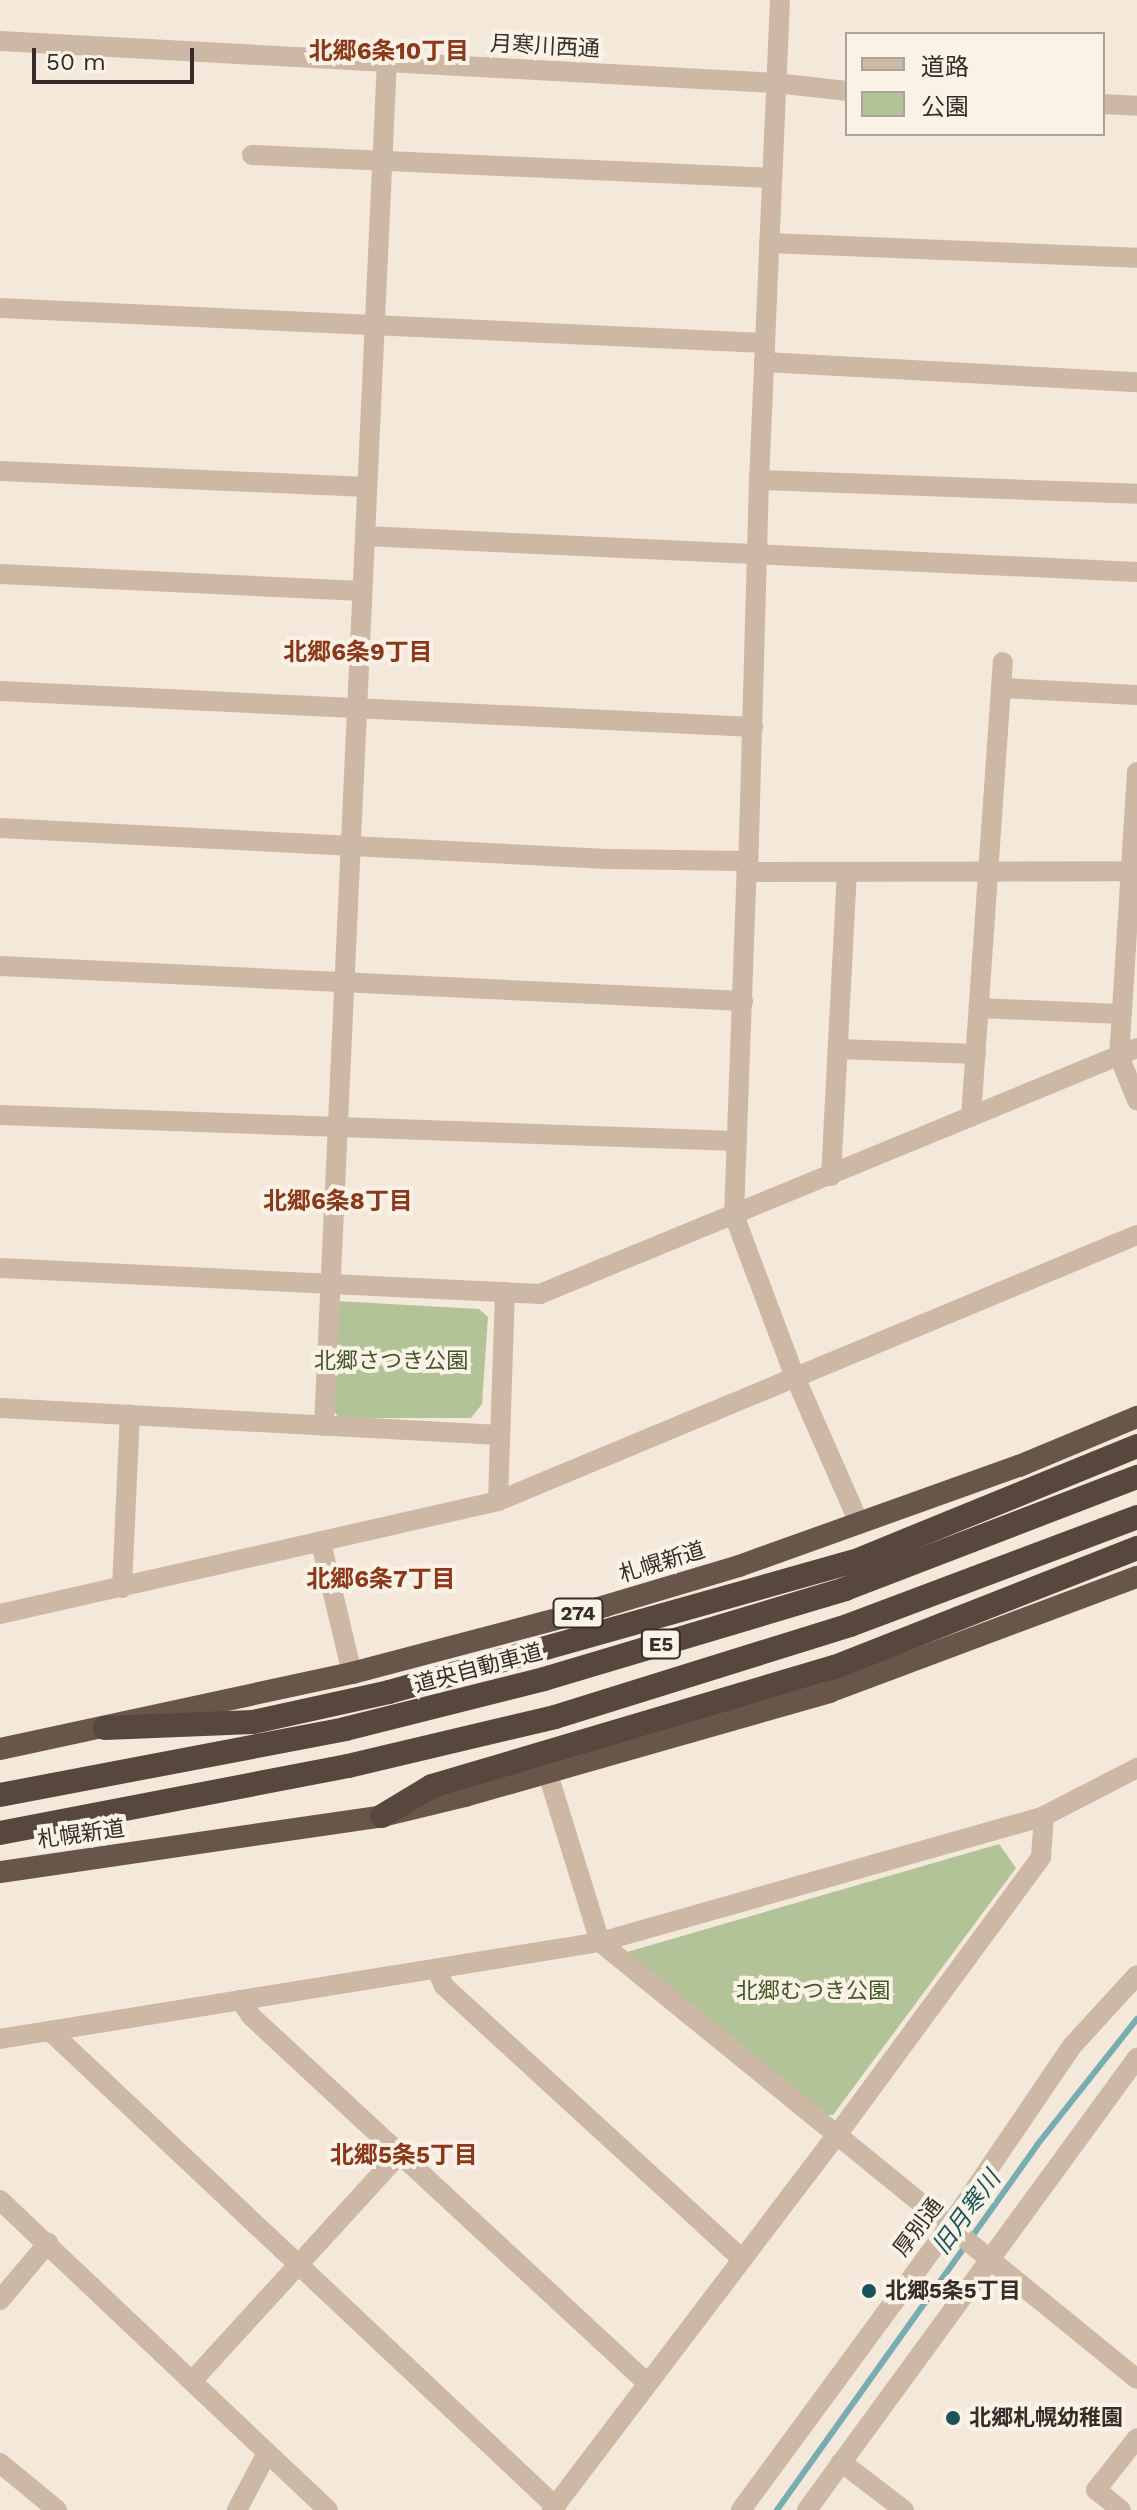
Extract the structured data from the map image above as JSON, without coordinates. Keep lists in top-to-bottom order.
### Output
{
  "streets": {
    "highway": [
      "札幌新道",
      "274",
      "E5",
      "道央自動車道"
    ],
    "street": ["月寒川西通", "厚別通"]
  },
  "districts": [
    "北郷6条10丁目",
    "北郷6条9丁目",
    "北郷6条8丁目",
    "北郷6条7丁目",
    "北郷5条5丁目"
  ],
  "water": ["旧月寒川"],
  "parks": ["北郷さつき公園", "北郷むつき公園"],
  "places": ["北郷5条5丁目", "北郷札幌幼稚園"],
  "legend": ["道路", "公園"],
  "scale_bar": "50 m"
}
